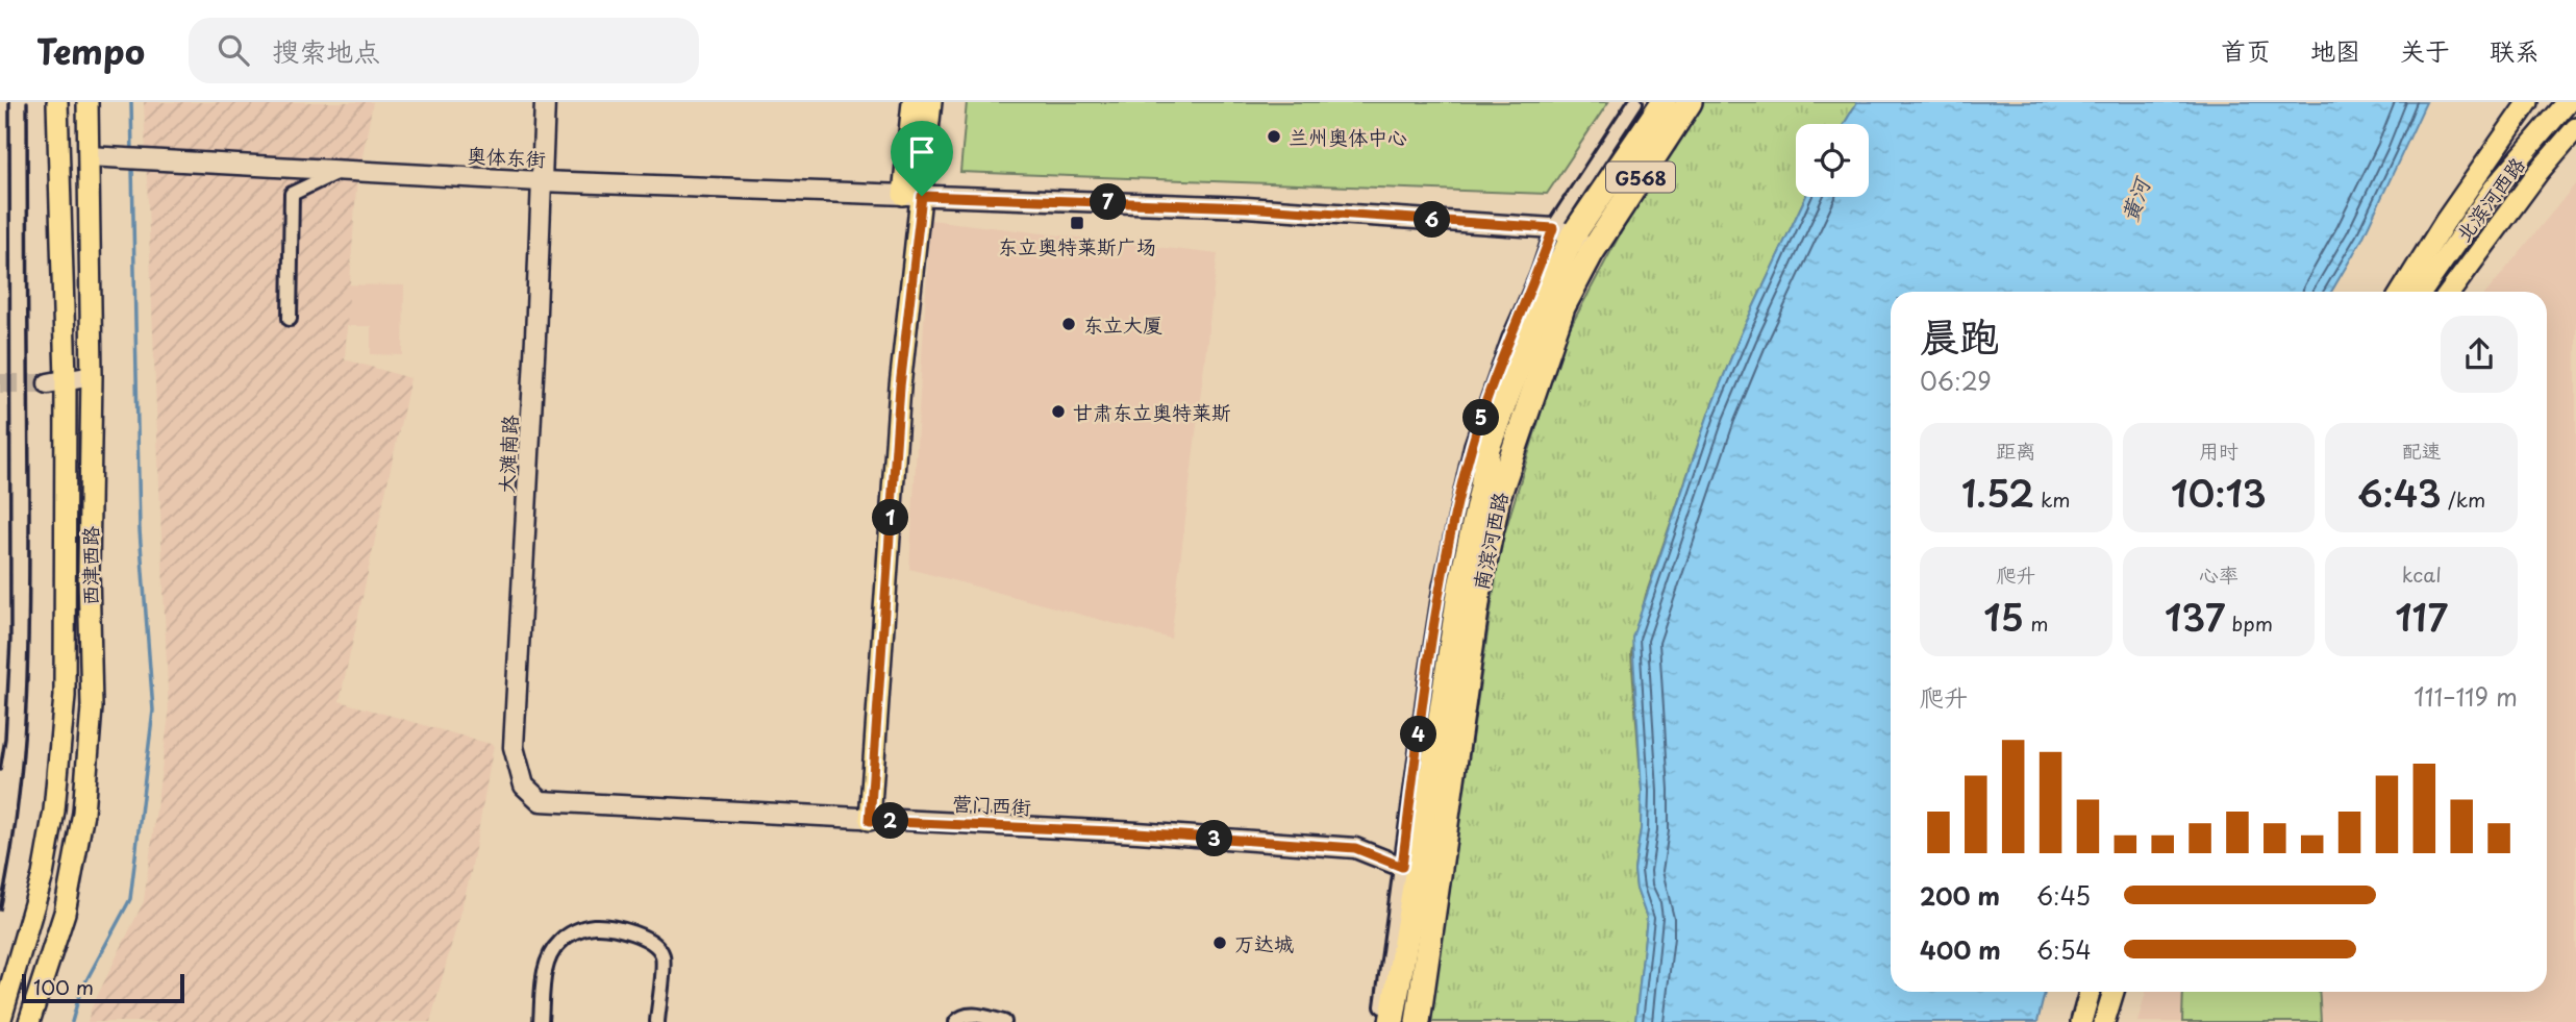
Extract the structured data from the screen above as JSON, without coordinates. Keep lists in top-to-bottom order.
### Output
{
  "streets": {
    "highway": ["G568", "南滨河西路"],
    "main road": ["北滨河西路", "西津西路"],
    "street": ["奥体东街", "大滩南路", "营门西街"]
  },
  "crossings": [
    ["奥体东街", "大滩南路"],
    ["奥体东街", "南滨河西路"],
    ["奥体东街", "西津西路"],
    ["大滩南路", "营门西街"],
    ["南滨河西路", "营门西街"]
  ],
  "water": ["黄河"],
  "places": {
    "other": [
      "兰州奥体中心",
      "东立大厦",
      "甘肃东立奥特莱斯",
      "万达城"
    ],
    "transit": ["东立奥特莱斯广场"]
  },
  "scale_bar": "100 m",
  "page": {
    "header": "Tempo",
    "search": "搜索地点",
    "nav": [
      "首页",
      "地图",
      "关于",
      "联系"
    ],
    "pins": [
      "7",
      "6",
      "5",
      "1",
      "4",
      "2",
      "3"
    ],
    "heading": ["晨跑", "06:29"],
    "stats": [
      ["距离", "1.52 km"],
      ["用时", "10:13"],
      ["配速", "6:43 /km"],
      ["爬升", "15 m"],
      ["心率", "137 bpm"],
      ["kcal", "117"]
    ],
    "chart": ["爬升", "111–119 m"],
    "list": [
      {
        "name": "200 m",
        "note": "6:45"
      },
      {
        "name": "400 m",
        "note": "6:54"
      }
    ],
    "scale": "100 m"
  }
}
